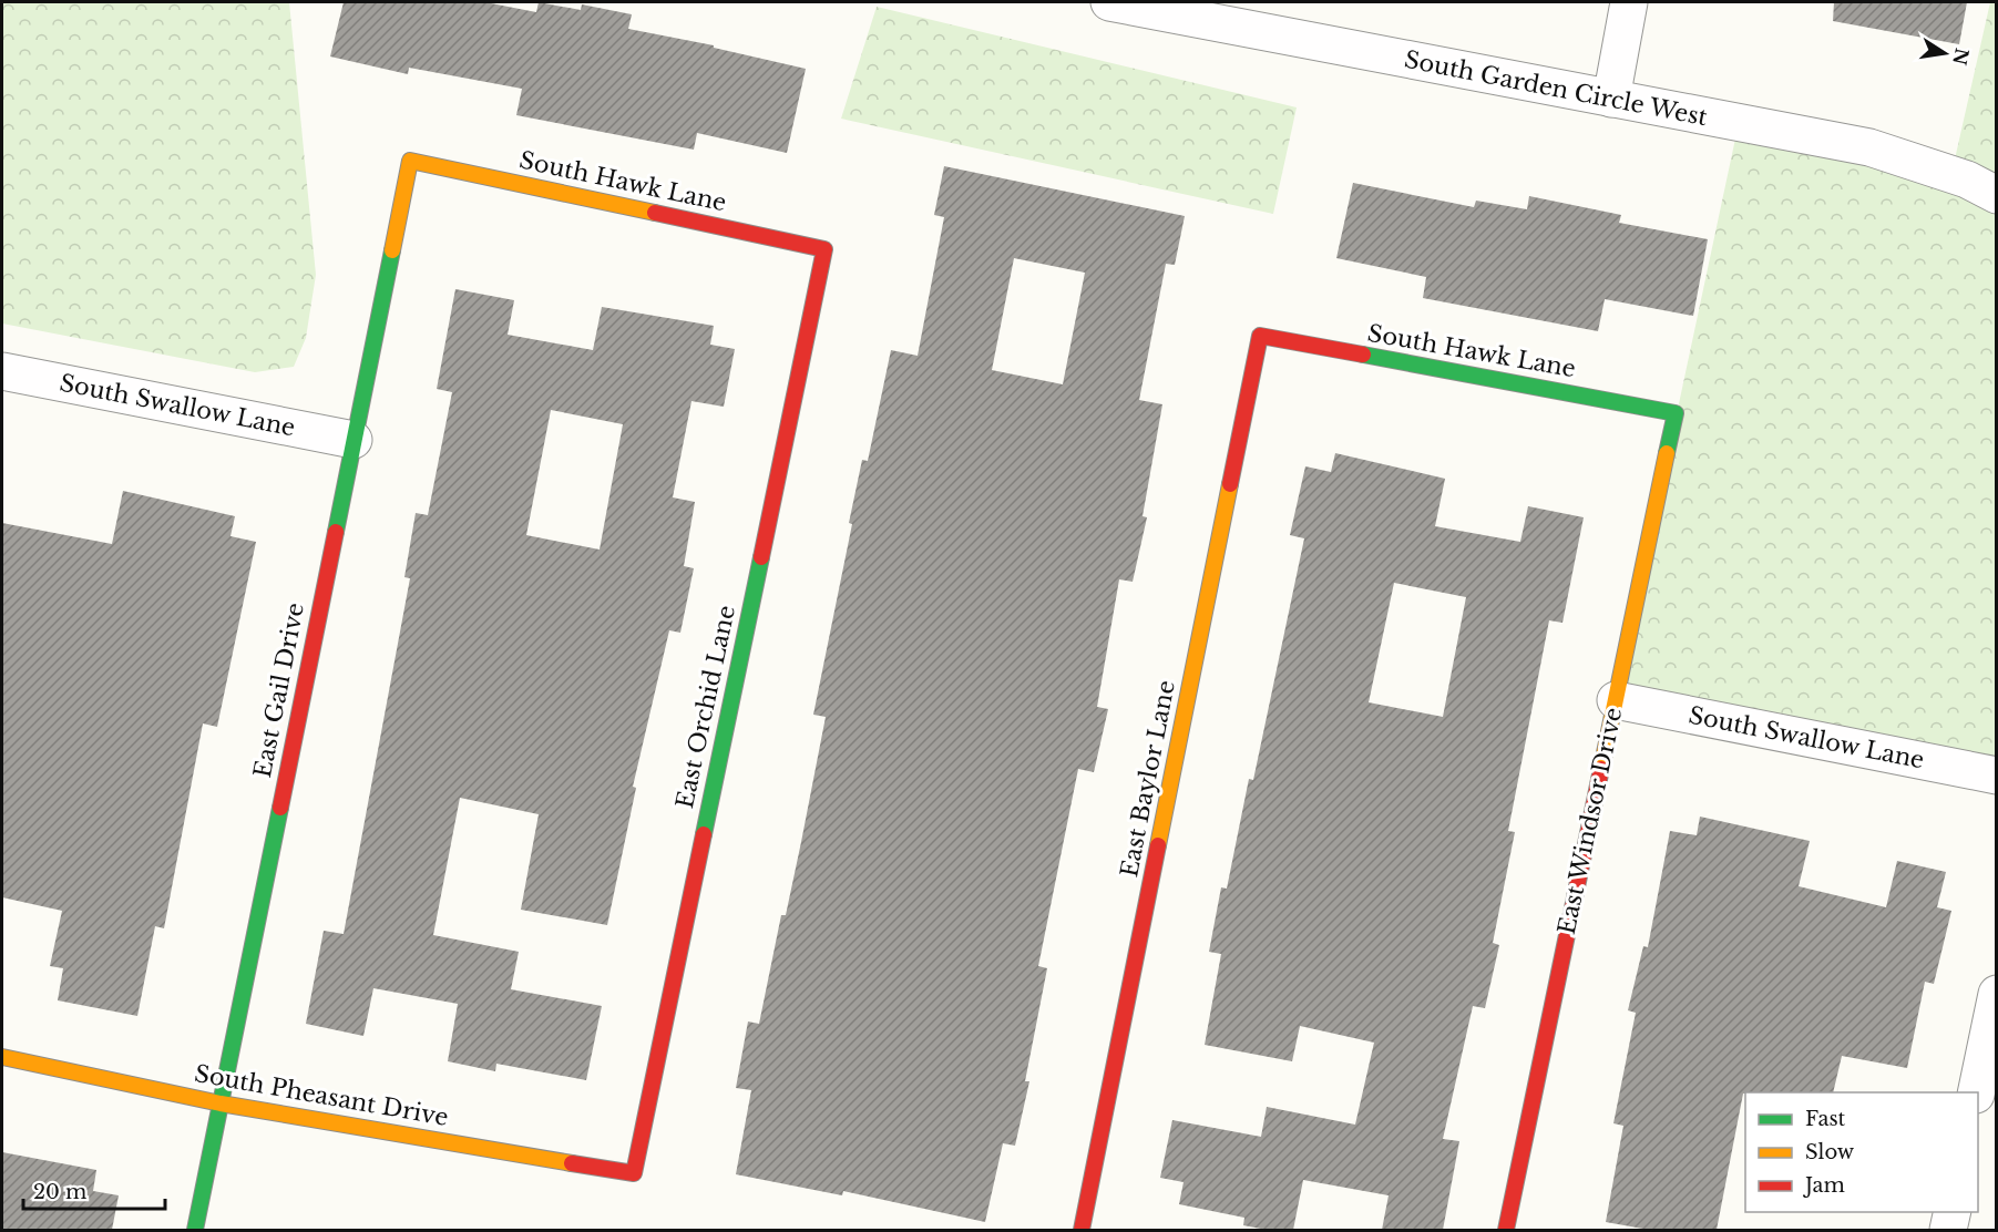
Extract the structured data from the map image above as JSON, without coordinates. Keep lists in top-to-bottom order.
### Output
{
  "streets": {
    "street": [
      "South Garden Circle West",
      "South Hawk Lane",
      "South Swallow Lane",
      "East Gail Drive",
      "East Orchid Lane",
      "East Baylor Lane",
      "East Windsor Drive",
      "South Pheasant Drive"
    ]
  },
  "crossings": [
    ["South Hawk Lane", "East Gail Drive"],
    ["South Hawk Lane", "East Orchid Lane"],
    ["South Hawk Lane", "East Baylor Lane"],
    ["South Hawk Lane", "East Windsor Drive"],
    ["South Swallow Lane", "East Gail Drive"],
    ["South Swallow Lane", "East Windsor Drive"],
    ["East Gail Drive", "South Pheasant Drive"],
    ["East Orchid Lane", "South Pheasant Drive"]
  ],
  "legend": ["Fast", "Slow", "Jam"],
  "scale_bar": "20 m",
  "north": "right"
}
